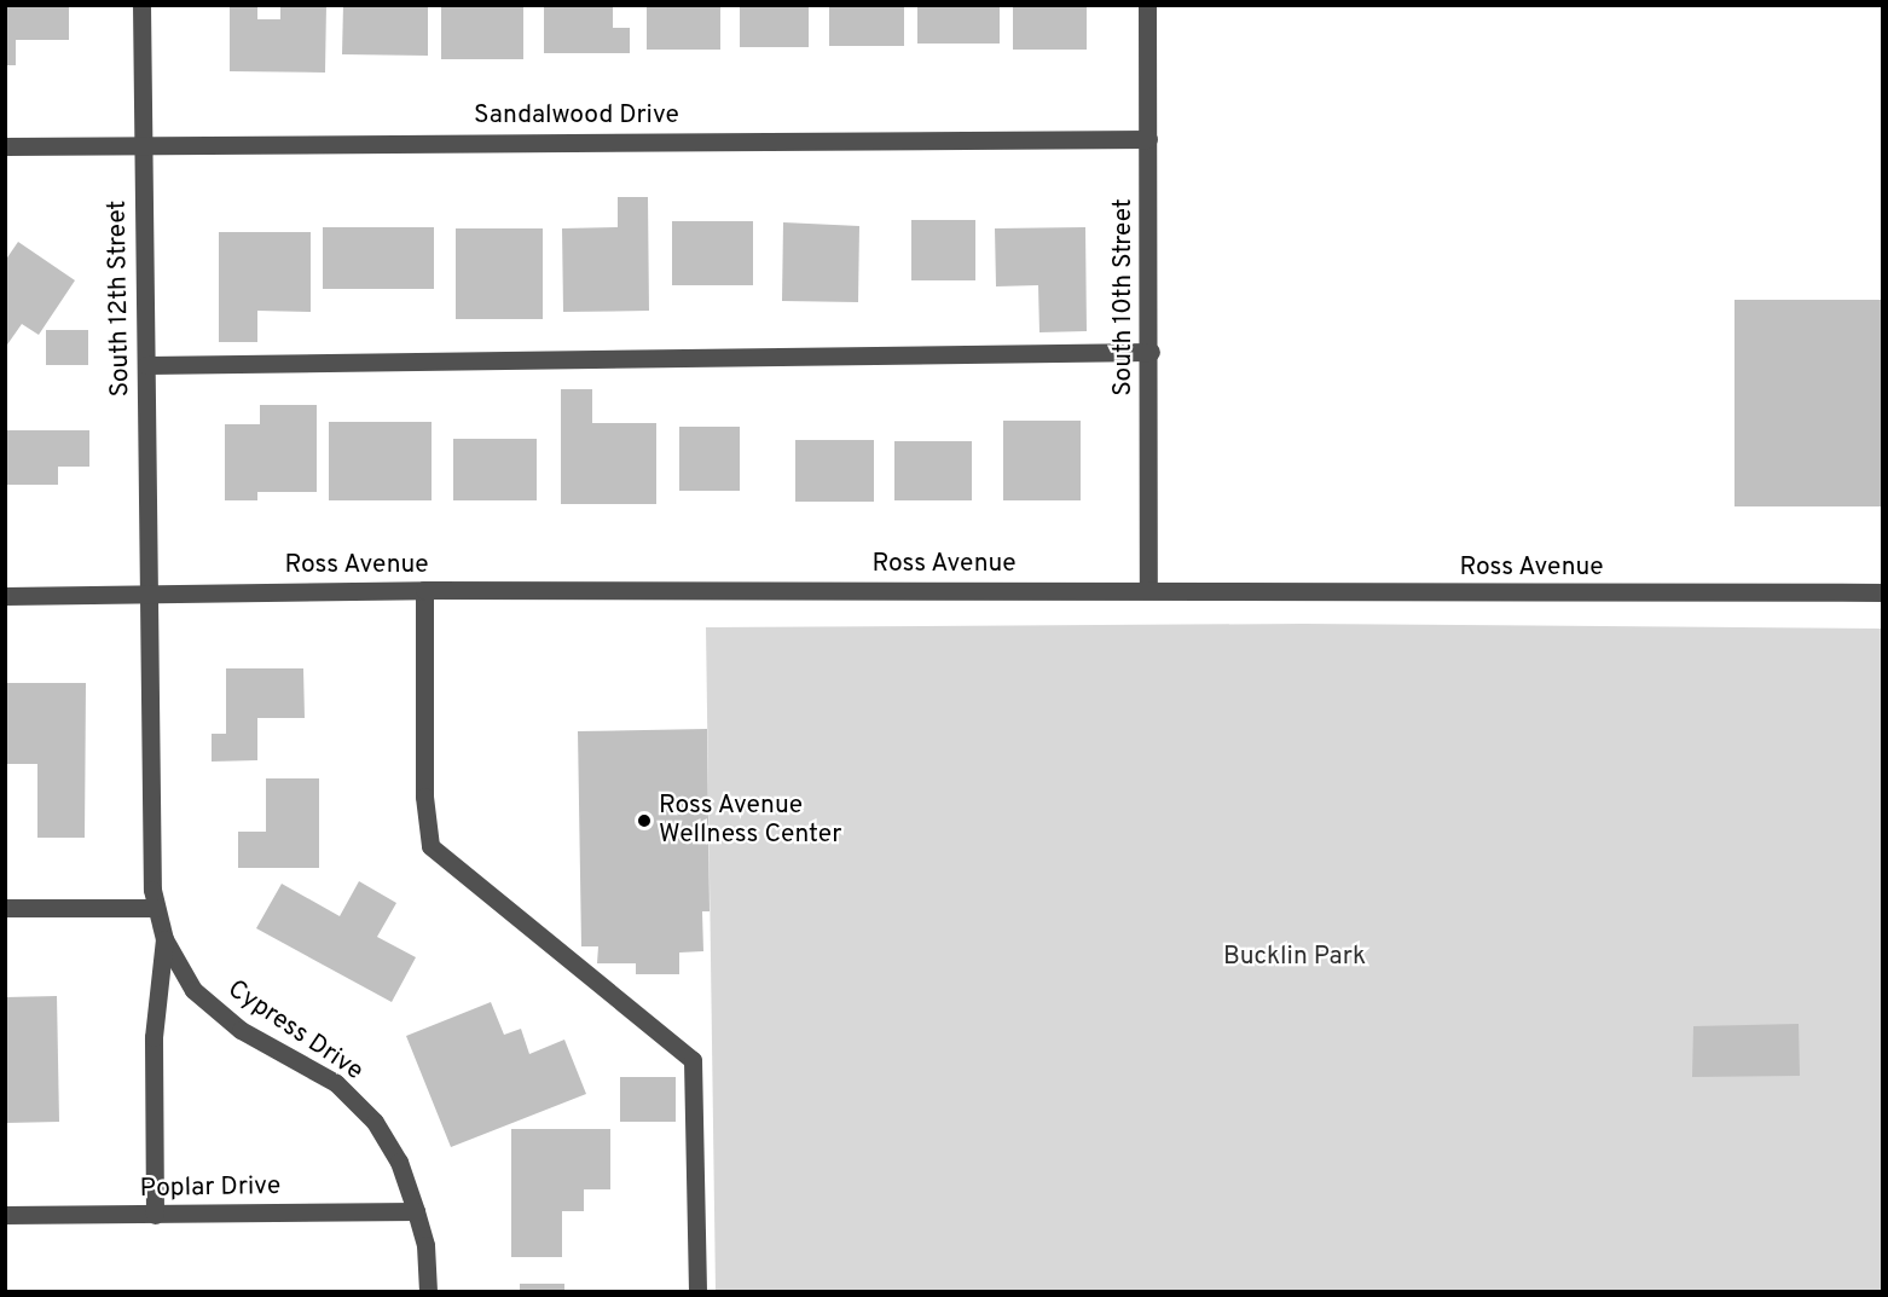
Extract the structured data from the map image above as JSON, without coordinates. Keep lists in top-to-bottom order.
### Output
{
  "streets": {
    "street": [
      "Sandalwood Drive",
      "South 10th Street",
      "South 12th Street",
      "Ross Avenue",
      "Cypress Drive",
      "Poplar Drive"
    ]
  },
  "crossings": [
    ["Sandalwood Drive", "South 10th Street"],
    ["Sandalwood Drive", "South 12th Street"],
    ["South 10th Street", "Ross Avenue"],
    ["South 12th Street", "Ross Avenue"],
    ["South 12th Street", "Cypress Drive"],
    ["Ross Avenue", "Cypress Drive"],
    ["Cypress Drive", "Poplar Drive"]
  ],
  "parks": ["Bucklin Park"],
  "places": ["Ross Avenue Wellness Center"]
}
